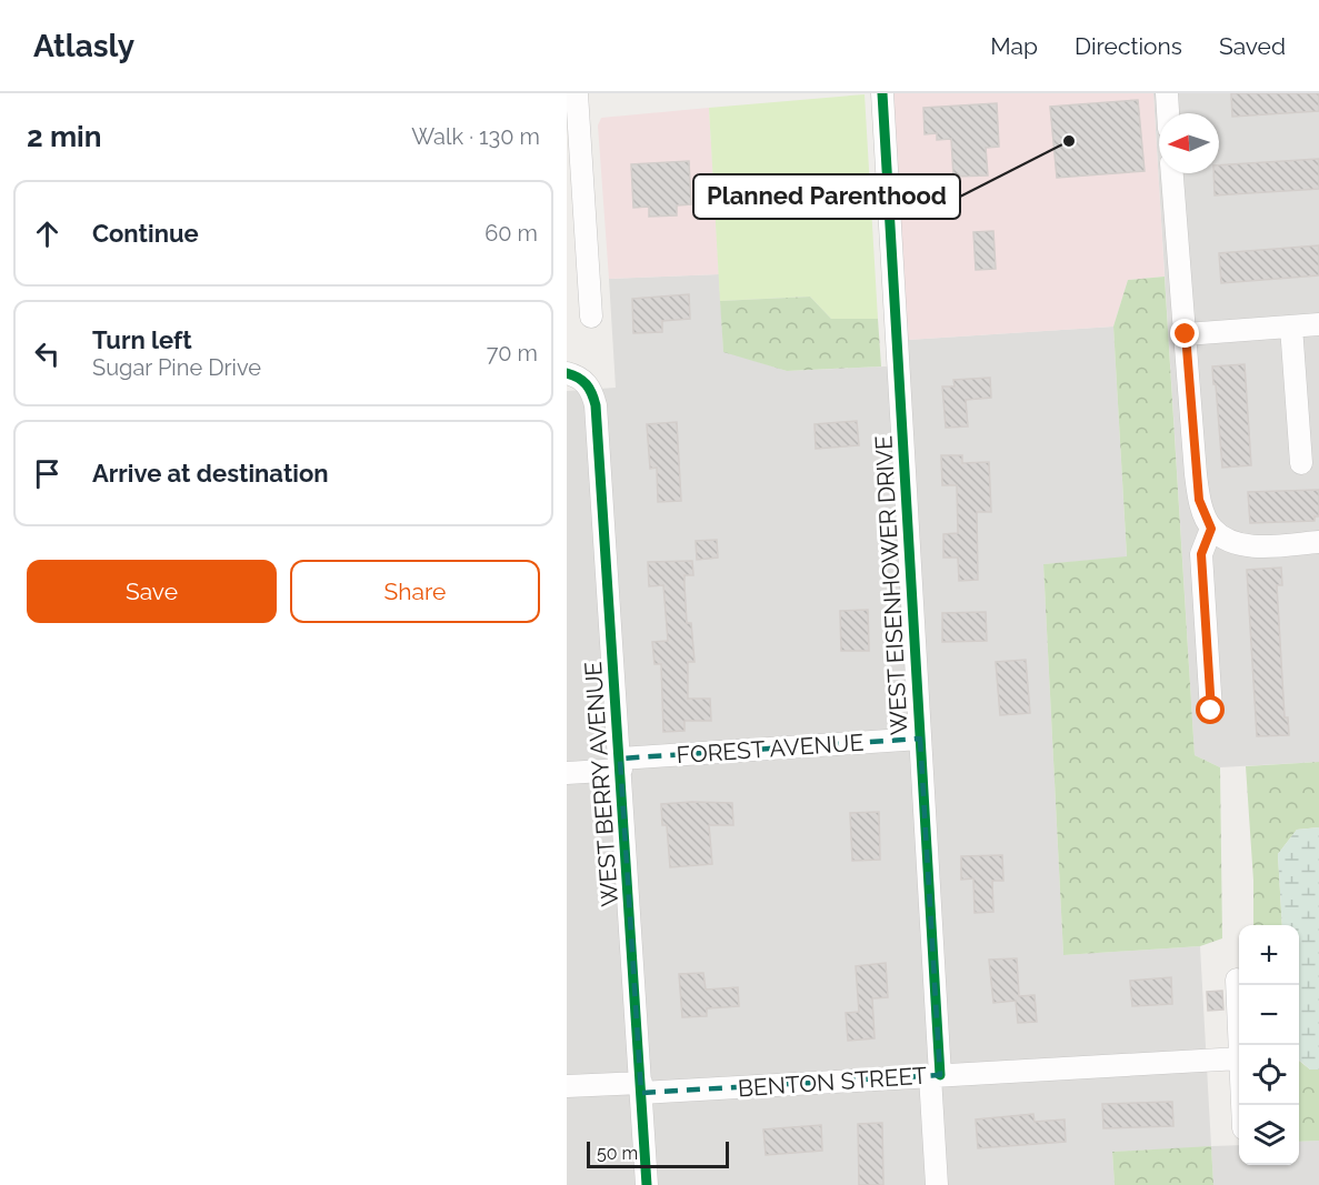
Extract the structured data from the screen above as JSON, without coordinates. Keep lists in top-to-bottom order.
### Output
{
  "streets": {
    "street": [
      "WEST EISENHOWER DRIVE",
      "FOREST AVENUE",
      "WEST BERRY AVENUE",
      "BENTON STREET"
    ]
  },
  "crossings": [
    ["WEST EISENHOWER DRIVE", "FOREST AVENUE"],
    ["WEST EISENHOWER DRIVE", "BENTON STREET"],
    ["FOREST AVENUE", "WEST BERRY AVENUE"],
    ["WEST BERRY AVENUE", "BENTON STREET"]
  ],
  "places": ["Planned Parenthood"],
  "scale_bar": "50 m",
  "north": "left",
  "page": {
    "header": "Atlasly",
    "nav": ["Map", "Directions", "Saved"],
    "heading": ["2 min", "Walk · 130 m"],
    "list": [
      ["Continue", "60 m"],
      ["Turn left", "Sugar Pine Drive", "70 m"],
      "Arrive at destination"
    ],
    "buttons": ["Save", "Share"],
    "map_buttons": ["+", "−"],
    "scale": "50 m"
  }
}
